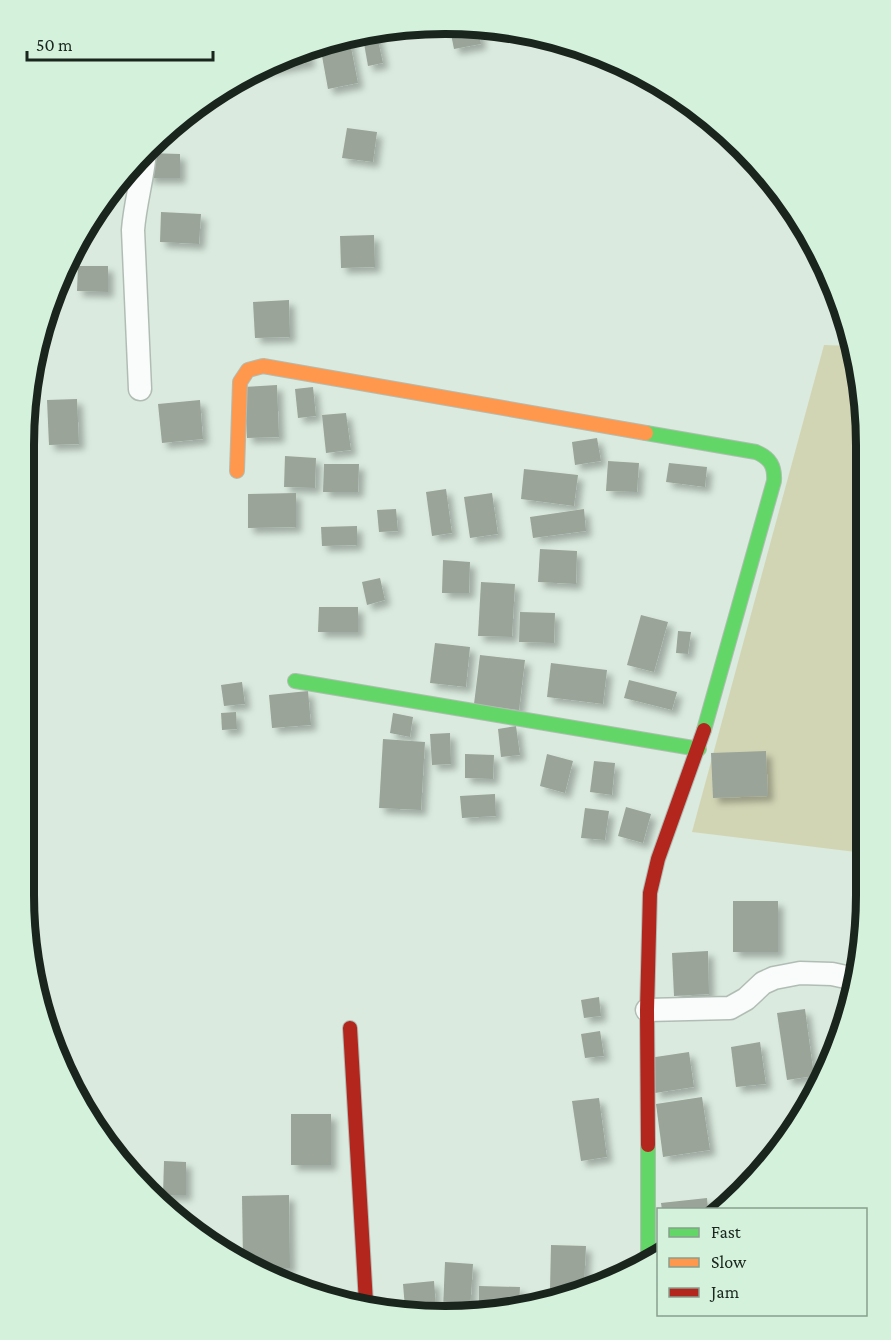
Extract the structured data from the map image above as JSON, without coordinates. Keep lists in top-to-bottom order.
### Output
{
  "legend": ["Fast", "Slow", "Jam"],
  "scale_bar": "50 m"
}
